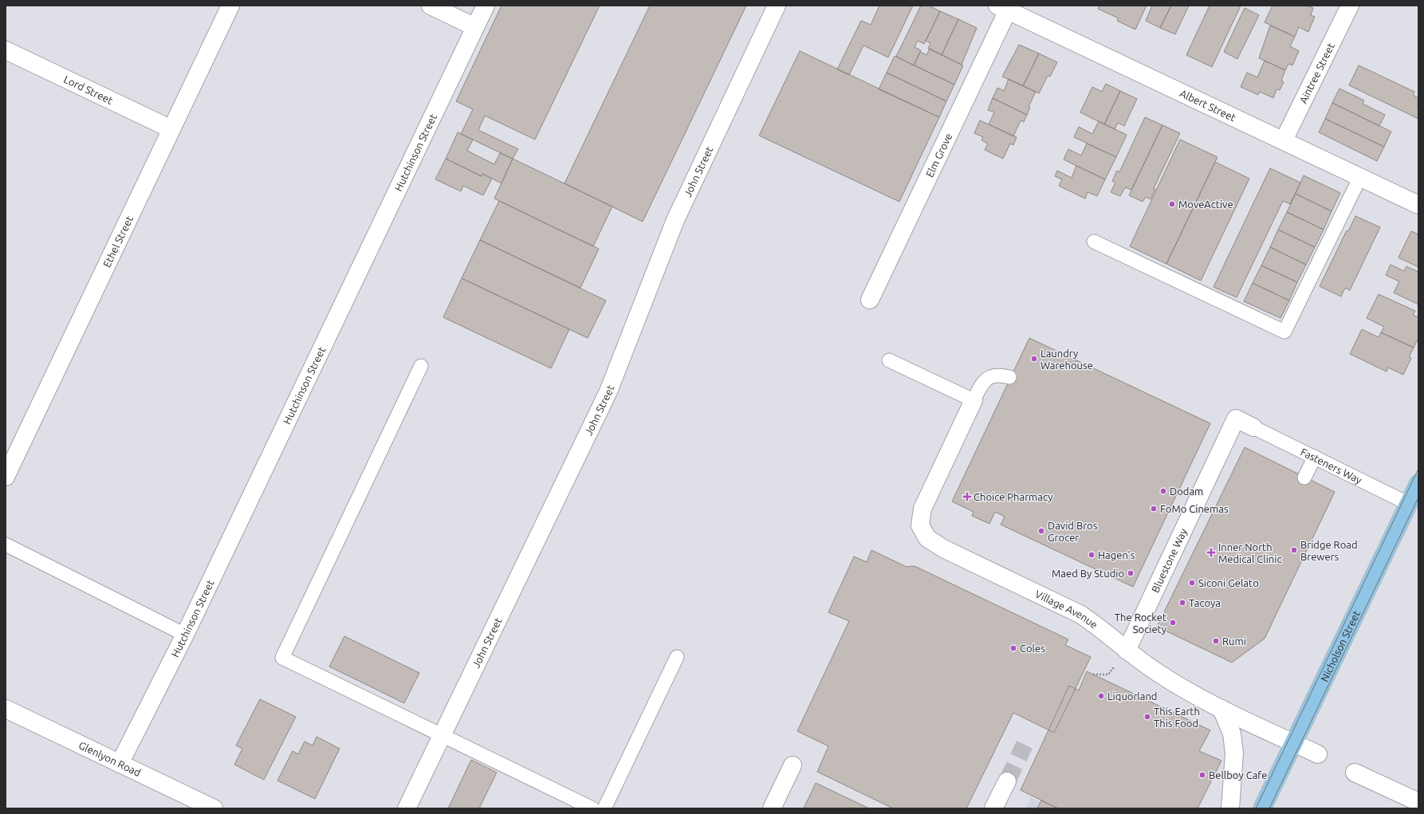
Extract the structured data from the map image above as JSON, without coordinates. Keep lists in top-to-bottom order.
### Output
{
  "streets": {
    "main road": ["Nicholson Street"],
    "street": [
      "Aintree Street",
      "Lord Street",
      "Albert Street",
      "Hutchinson Street",
      "Elm Grove",
      "John Street",
      "Ethel Street",
      "Bluestone Way",
      "Village Avenue",
      "Glenlyon Road"
    ],
    "lane": ["Fasteners Way"]
  },
  "crossings": [
    ["Aintree Street", "Albert Street"],
    ["Lord Street", "Ethel Street"],
    ["Albert Street", "Elm Grove"],
    ["Hutchinson Street", "Glenlyon Road"],
    ["Fasteners Way", "Bluestone Way"],
    ["Fasteners Way", "Nicholson Street"],
    ["Bluestone Way", "Village Avenue"],
    ["Village Avenue", "Nicholson Street"]
  ],
  "places": {
    "other": [
      "MoveActive",
      "Laundry Warehouse",
      "Dodam",
      "FoMo Cinemas",
      "David Bros Grocer",
      "Bridge Road Brewers",
      "Hagen's",
      "Maed By Studio",
      "Siconi Gelato",
      "Tacoya",
      "The Rocket Society",
      "Rumi",
      "Coles",
      "Liquorland",
      "This Earth This Food",
      "Bellboy Cafe"
    ],
    "health": ["Choice Pharmacy", "Inner North Medical Clinic"]
  }
}
